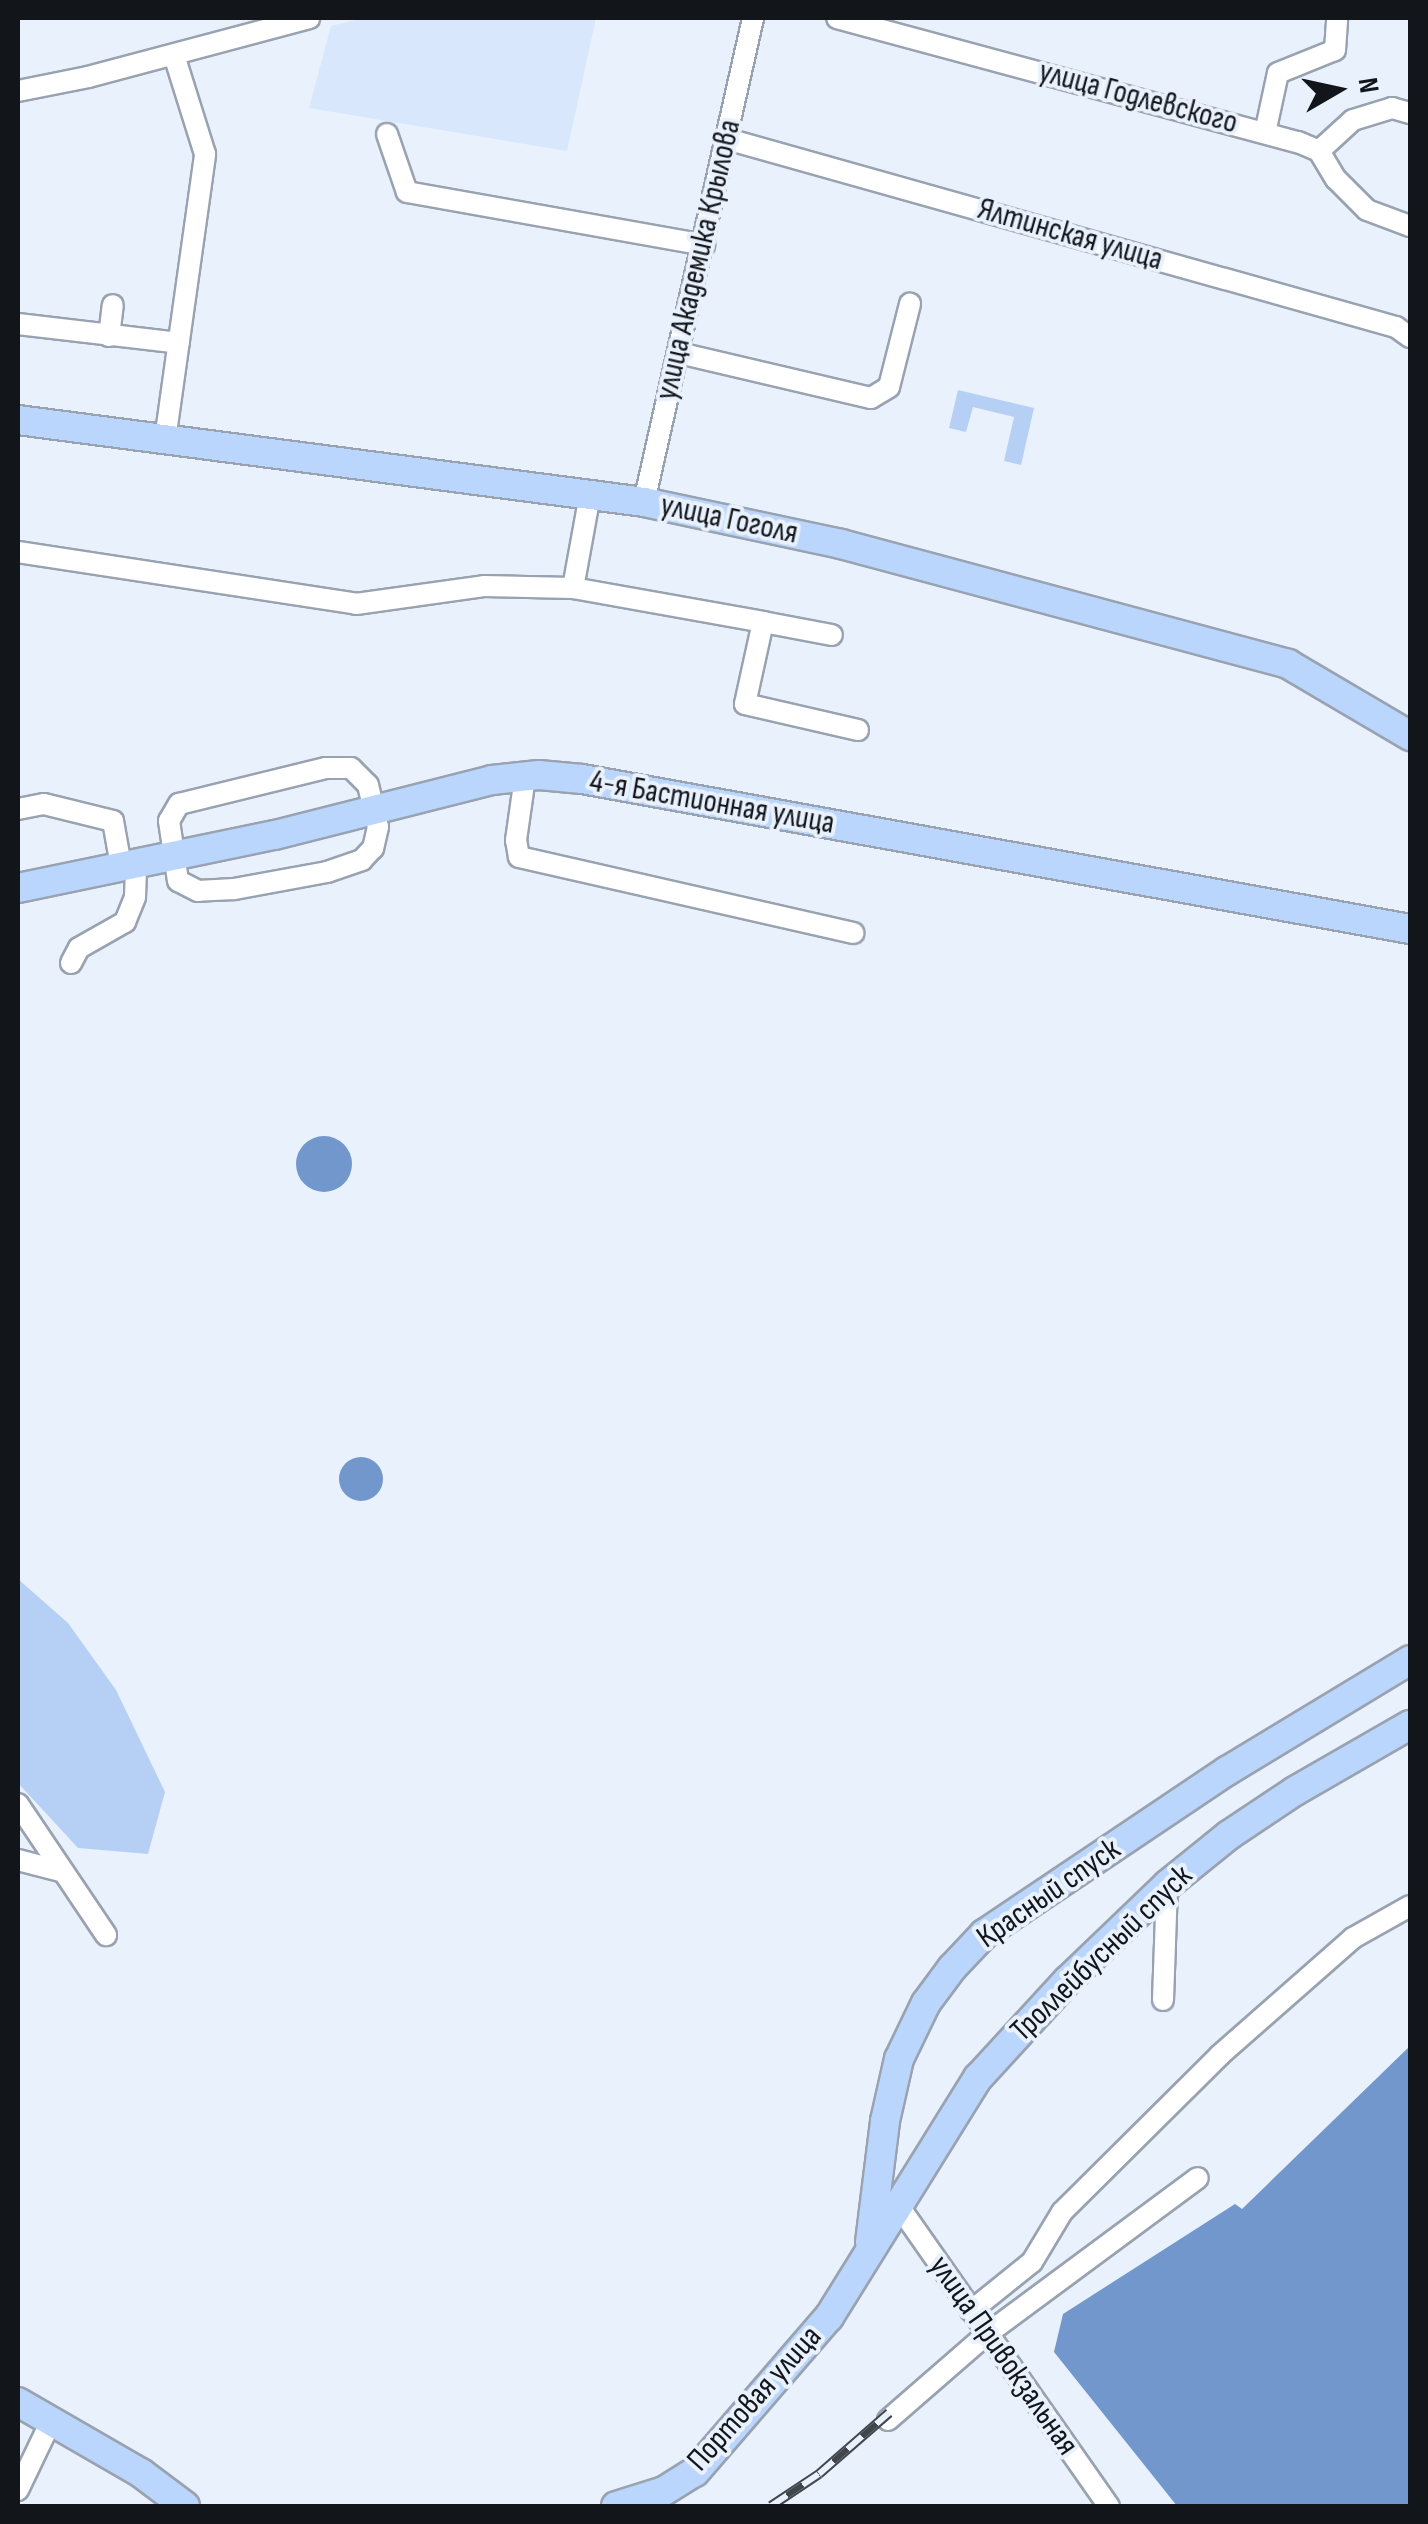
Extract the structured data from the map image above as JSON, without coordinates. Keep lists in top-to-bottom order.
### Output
{
  "streets": {
    "main road": [
      "улица Гоголя",
      "4-я Бастионная улица",
      "Красный спуск",
      "Троллейбусный спуск",
      "Портовая улица"
    ],
    "street": [
      "улица Годлевского",
      "Ялтинская улица",
      "улица Академика Крылова",
      "улица Привокзальная"
    ]
  },
  "crossings": [
    ["Ялтинская улица", "улица Академика Крылова"],
    ["улица Академика Крылова", "улица Гоголя"],
    ["Красный спуск", "Троллейбусный спуск"],
    ["Красный спуск", "Портовая улица"],
    ["Троллейбусный спуск", "улица Привокзальная"],
    ["Троллейбусный спуск", "Портовая улица"]
  ],
  "north": "right"
}
